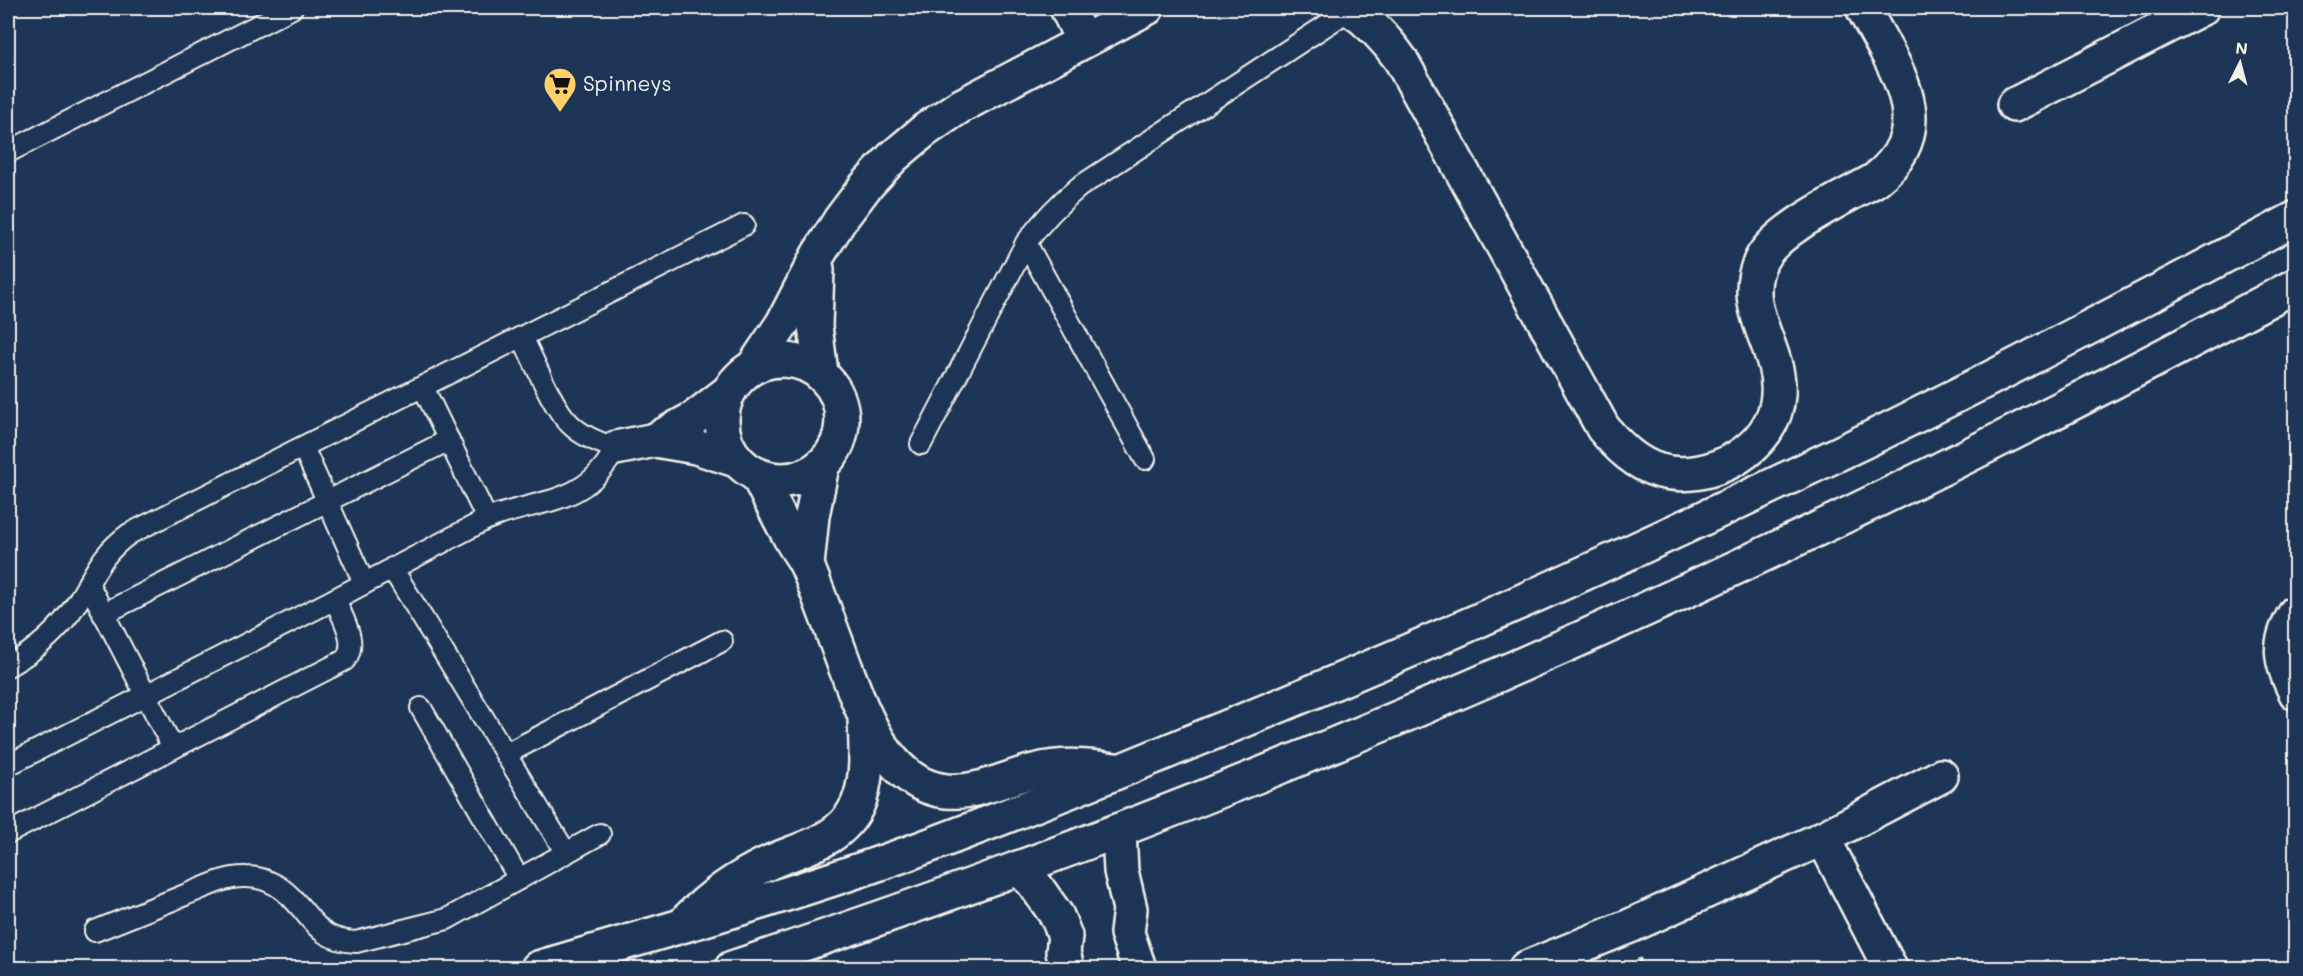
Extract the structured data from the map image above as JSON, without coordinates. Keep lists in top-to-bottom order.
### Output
{
  "places": {
    "supermarket": ["Spinneys"]
  },
  "north": "top"
}
